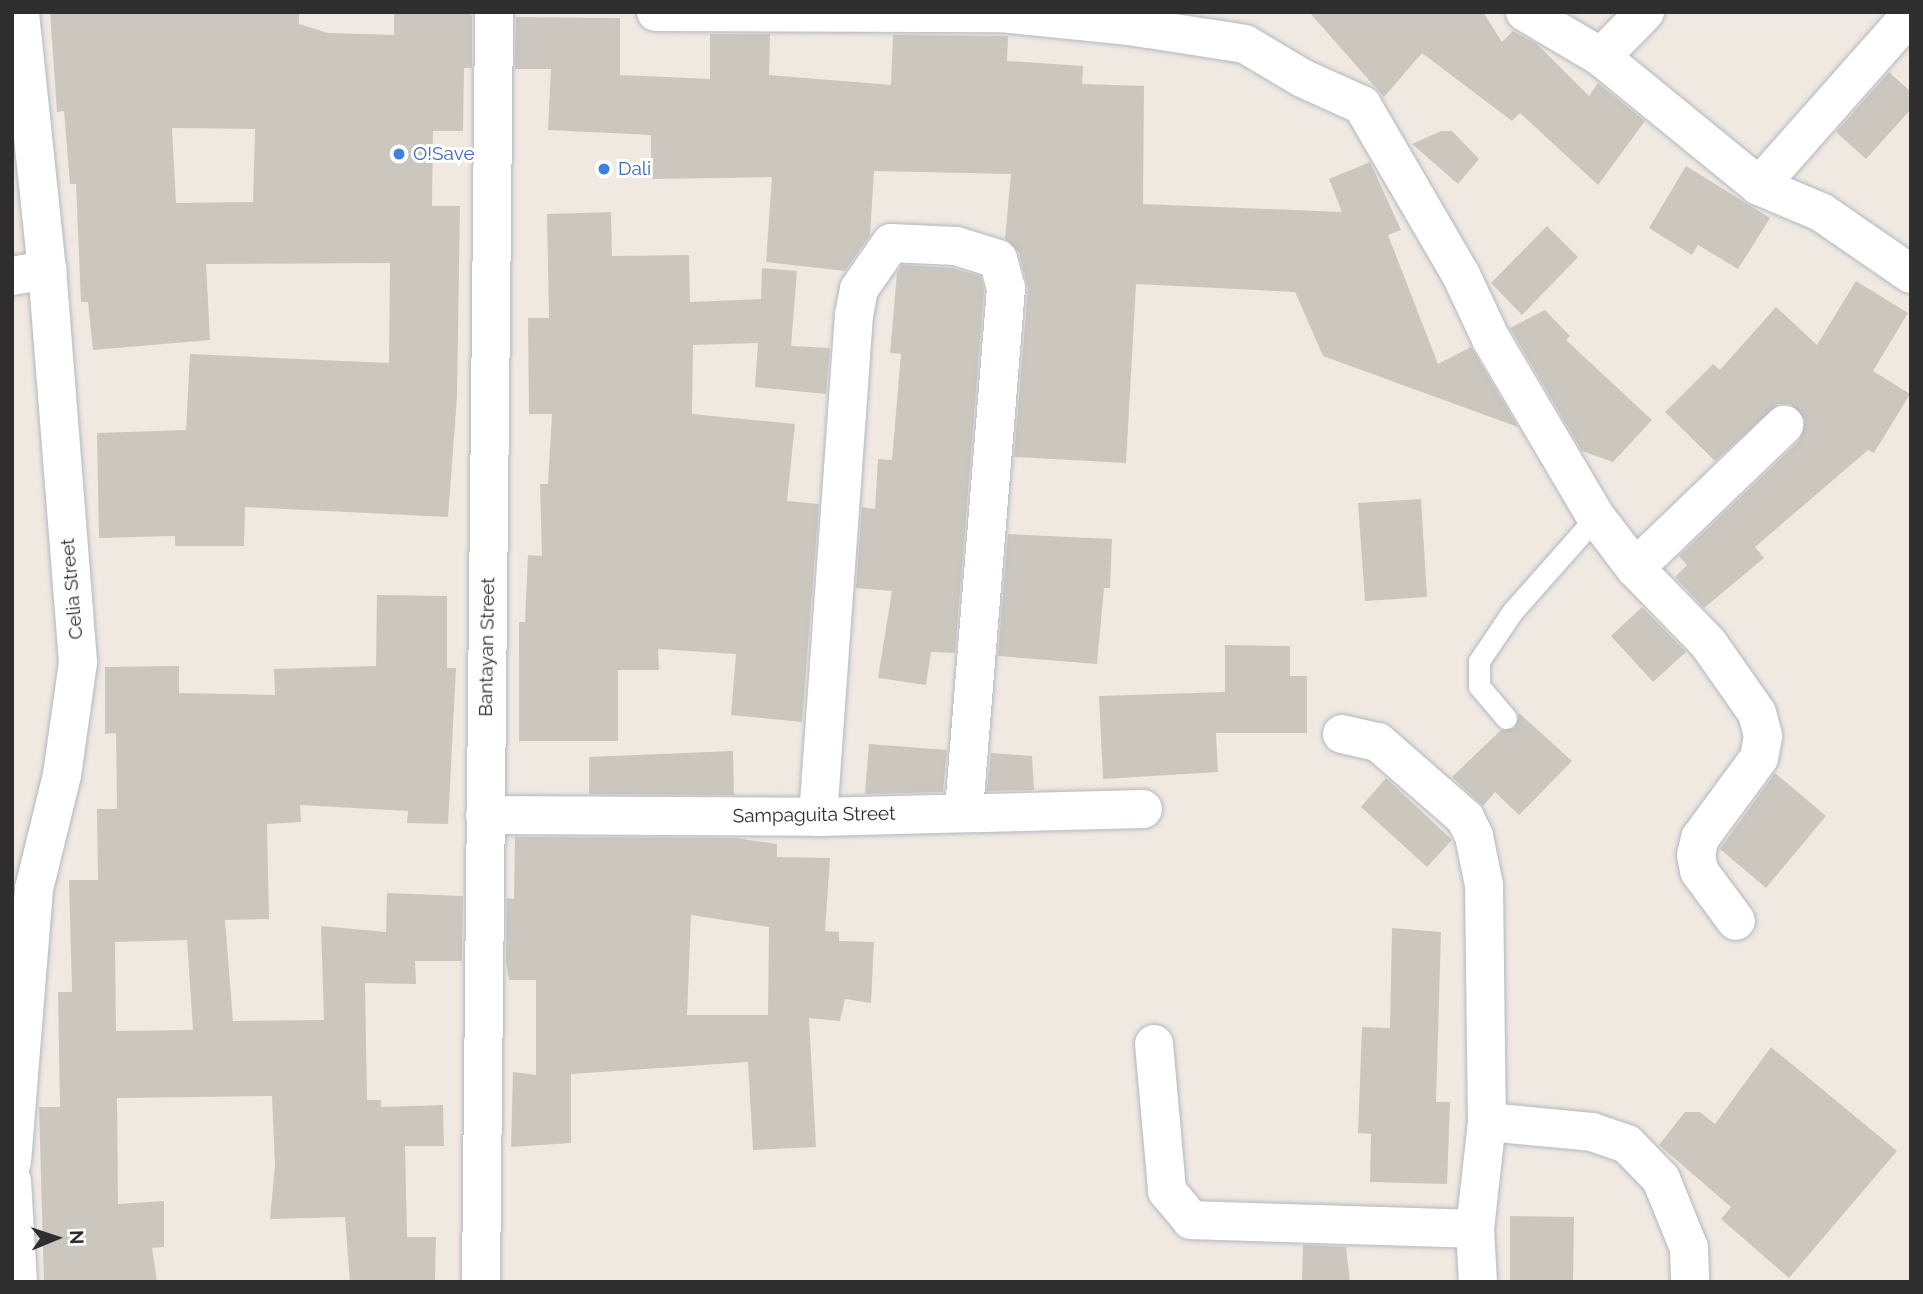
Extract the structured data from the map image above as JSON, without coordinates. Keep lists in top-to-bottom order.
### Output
{
  "streets": {
    "street": ["Celia Street", "Bantayan Street", "Sampaguita Street"]
  },
  "crossings": [
    ["Bantayan Street", "Sampaguita Street"]
  ],
  "places": ["O!Save", "Dali"],
  "north": "right"
}
